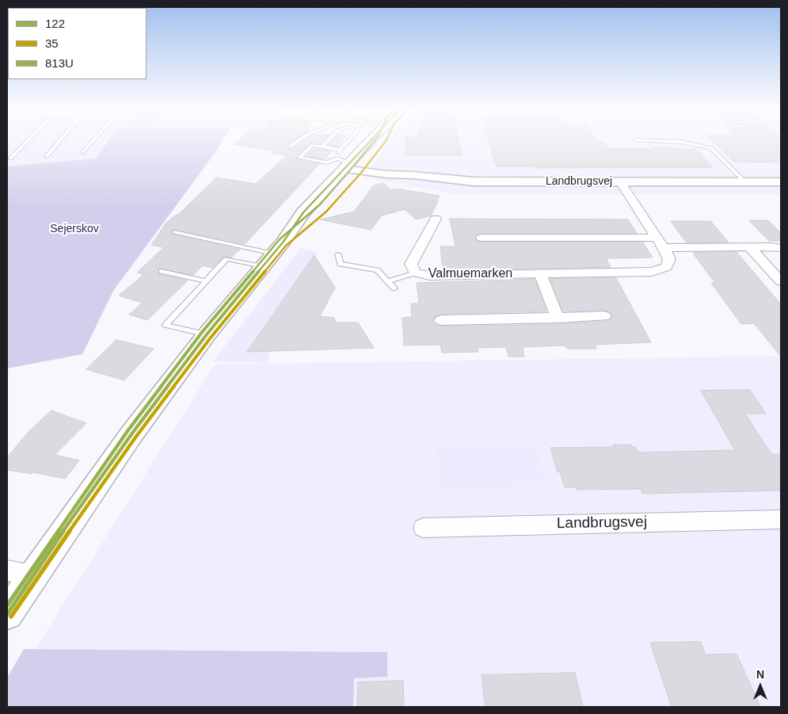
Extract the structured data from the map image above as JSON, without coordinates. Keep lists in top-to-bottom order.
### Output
{
  "streets": {
    "street": ["Landbrugsvej", "Valmuemarken"]
  },
  "crossings": [
    ["Landbrugsvej", "Valmuemarken"]
  ],
  "parks": ["Sejerskov"],
  "lines": ["transit line 122", "transit line 35", "transit line 813U"],
  "legend": ["122", "35", "813U"],
  "north": "top"
}
